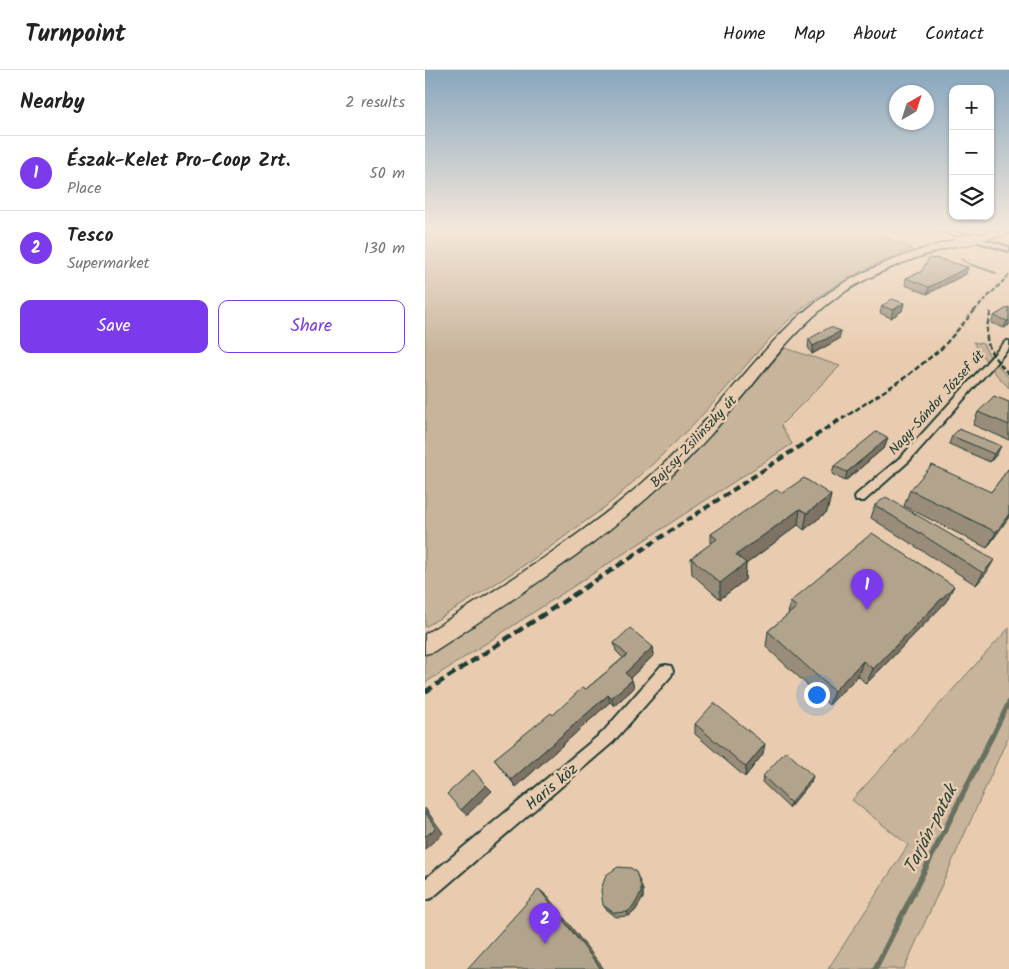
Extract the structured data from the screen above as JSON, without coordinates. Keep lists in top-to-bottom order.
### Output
{
  "streets": {
    "main road": ["Bajcsy-Zsilinszky út"],
    "street": ["Nagy-Sándor József út", "Haris köz"]
  },
  "water": ["Tarján-patak"],
  "north": "top right",
  "page": {
    "header": "Turnpoint",
    "nav": [
      "Home",
      "Map",
      "About",
      "Contact"
    ],
    "heading": ["Nearby", "2 results"],
    "map_buttons": ["+", "−"],
    "list": [
      {
        "mark": "1",
        "name": "Észak-Kelet Pro-Coop Zrt.",
        "note": "Place",
        "value": "50 m"
      },
      {
        "mark": "2",
        "name": "Tesco",
        "note": "Supermarket",
        "value": "130 m"
      }
    ],
    "buttons": ["Save", "Share"],
    "pins": ["1", "2"]
  }
}
